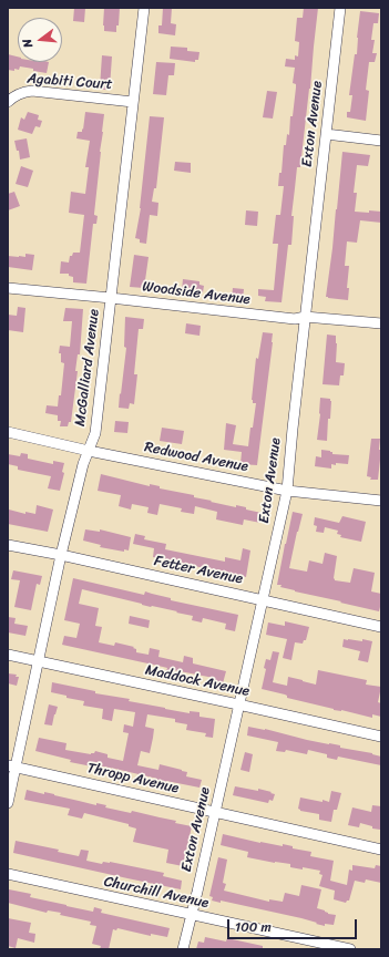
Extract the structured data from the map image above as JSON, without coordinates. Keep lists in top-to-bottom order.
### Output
{
  "streets": {
    "street": [
      "Agabiti Court",
      "Exton Avenue",
      "Woodside Avenue",
      "McGalliard Avenue",
      "Redwood Avenue",
      "Fetter Avenue",
      "Maddock Avenue",
      "Thropp Avenue",
      "Churchill Avenue"
    ]
  },
  "crossings": [
    ["Agabiti Court", "McGalliard Avenue"],
    ["Exton Avenue", "Woodside Avenue"],
    ["Exton Avenue", "Redwood Avenue"],
    ["Exton Avenue", "Fetter Avenue"],
    ["Exton Avenue", "Maddock Avenue"],
    ["Exton Avenue", "Thropp Avenue"],
    ["Exton Avenue", "Churchill Avenue"],
    ["Woodside Avenue", "McGalliard Avenue"],
    ["McGalliard Avenue", "Redwood Avenue"],
    ["McGalliard Avenue", "Fetter Avenue"],
    ["McGalliard Avenue", "Maddock Avenue"],
    ["McGalliard Avenue", "Thropp Avenue"]
  ],
  "scale_bar": "100 m",
  "north": "left"
}
